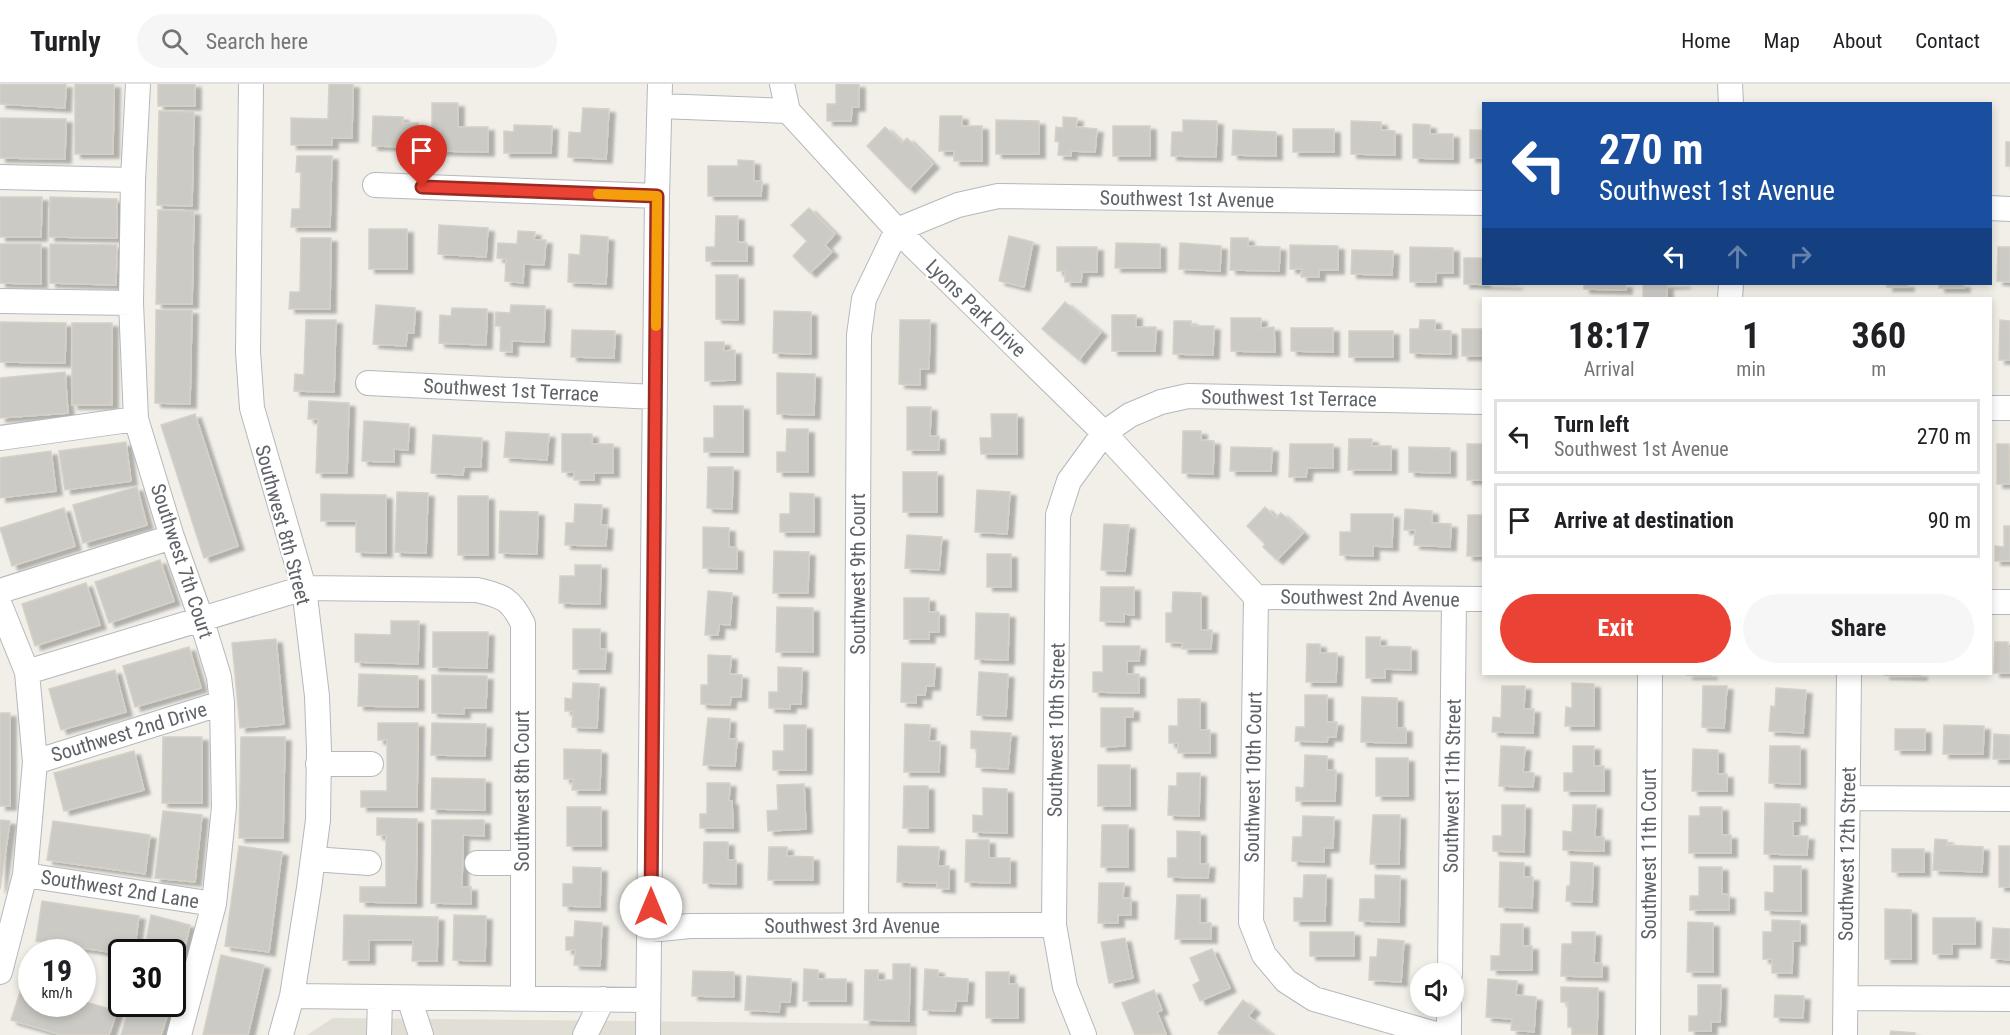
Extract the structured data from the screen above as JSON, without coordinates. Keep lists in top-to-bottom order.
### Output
{
  "streets": {
    "street": [
      "Southwest 1st Avenue",
      "Lyons Park Drive",
      "Southwest 1st Terrace",
      "Southwest 8th Street",
      "Southwest 7th Court",
      "Southwest 9th Court",
      "Southwest 2nd Avenue",
      "Southwest 10th Street",
      "Southwest 2nd Drive",
      "Southwest 10th Court",
      "Southwest 11th Street",
      "Southwest 8th Court",
      "Southwest 11th Court",
      "Southwest 12th Street",
      "Southwest 2nd Lane",
      "Southwest 3rd Avenue"
    ]
  },
  "crossings": [
    ["Southwest 1st Avenue", "Lyons Park Drive"],
    ["Southwest 1st Avenue", "Southwest 9th Court"],
    ["Lyons Park Drive", "Southwest 1st Terrace"],
    ["Lyons Park Drive", "Southwest 9th Court"],
    ["Lyons Park Drive", "Southwest 2nd Avenue"],
    ["Lyons Park Drive", "Southwest 10th Street"],
    ["Lyons Park Drive", "Southwest 10th Court"],
    ["Southwest 1st Terrace", "Southwest 10th Street"],
    ["Southwest 8th Street", "Southwest 8th Court"],
    ["Southwest 7th Court", "Southwest 2nd Drive"],
    ["Southwest 7th Court", "Southwest 2nd Lane"],
    ["Southwest 9th Court", "Southwest 3rd Avenue"],
    ["Southwest 2nd Avenue", "Southwest 10th Court"],
    ["Southwest 2nd Avenue", "Southwest 11th Street"],
    ["Southwest 10th Street", "Southwest 3rd Avenue"]
  ],
  "page": {
    "header": "Turnly",
    "search": "Search here",
    "nav": [
      "Home",
      "Map",
      "About",
      "Contact"
    ],
    "turn": ["270 m", "Southwest 1st Avenue"],
    "eta": [
      "18:17",
      "Arrival",
      "1",
      "min",
      "360",
      "m"
    ],
    "list": [
      {
        "name": "Turn left",
        "note": "Southwest 1st Avenue",
        "value": "270 m"
      },
      {
        "name": "Arrive at destination",
        "value": "90 m"
      }
    ],
    "buttons": ["Exit", "Share"],
    "speed": "19 km/h",
    "limit": "30"
  }
}
